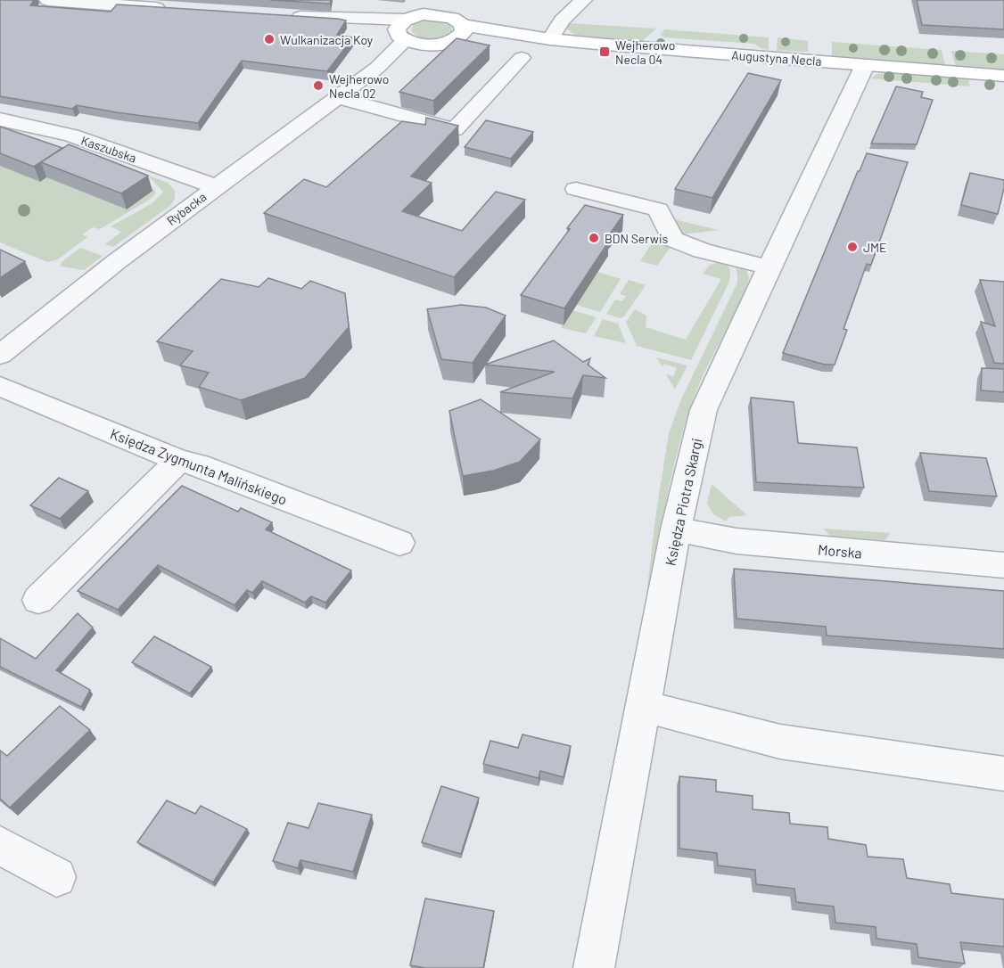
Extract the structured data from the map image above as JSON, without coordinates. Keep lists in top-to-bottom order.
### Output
{
  "streets": {
    "main road": ["Augustyna Necla"],
    "street": [
      "Kaszubska",
      "Rybacka",
      "Księdza Zygmunta Malińskiego",
      "Księdza Piotra Skargi",
      "Morska"
    ]
  },
  "crossings": [
    ["Augustyna Necla", "Księdza Piotra Skargi"],
    ["Kaszubska", "Rybacka"],
    ["Księdza Piotra Skargi", "Morska"]
  ],
  "places": {
    "other": [
      "Wulkanizacja Koy",
      "Wejherowo Necla 02",
      "BDN Serwis",
      "JME"
    ],
    "transit": ["Wejherowo Necla 04"]
  }
}
